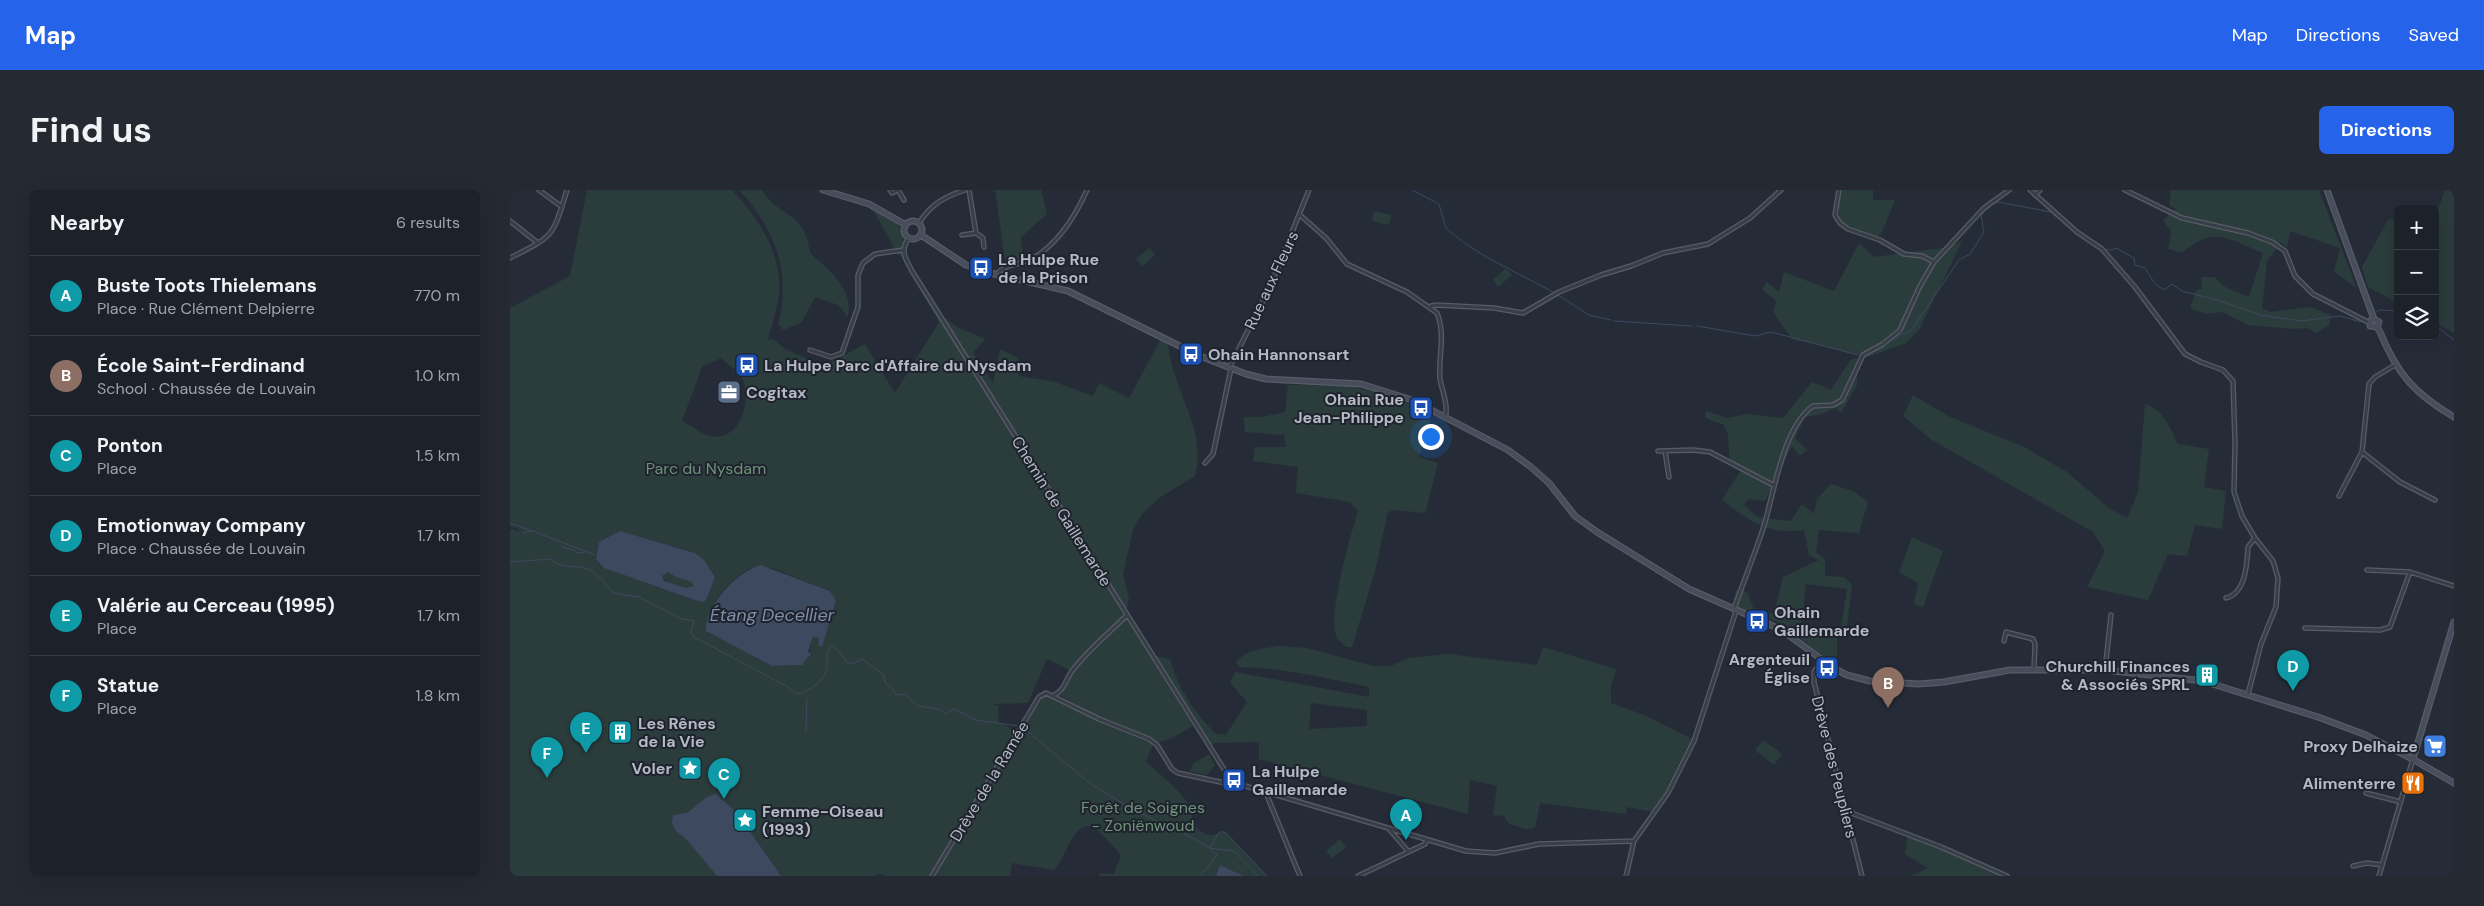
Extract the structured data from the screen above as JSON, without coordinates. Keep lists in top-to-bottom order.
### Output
{
  "streets": {
    "street": [
      "Rue aux Fleurs",
      "Chemin de Gaillemarde",
      "Drève des Peupliers",
      "Drève de la Ramée"
    ]
  },
  "water": ["Étang Decellier"],
  "parks": ["Parc du Nysdam", "Forêt de Soignes - Zoniënwoud"],
  "places": {
    "bus stop": [
      "La Hulpe Rue de la Prison",
      "Ohain Hannonsart",
      "La Hulpe Parc d'Affaire du Nysdam",
      "Ohain Rue Jean-Philippe",
      "Ohain Gaillemarde",
      "Argenteuil Église",
      "La Hulpe Gaillemarde"
    ],
    "office": ["Cogitax"],
    "building": ["Churchill Finances & Associés SPRL", "Les Rênes de la Vie"],
    "supermarket": ["Proxy Delhaize"],
    "place": ["Voler", "Femme-Oiseau (1993)"],
    "restaurant": ["Alimenterre"]
  },
  "page": {
    "header": "Map",
    "nav": ["Map", "Directions", "Saved"],
    "buttons": "Directions",
    "title": "Find us",
    "heading": ["Nearby", "6 results"],
    "map_buttons": ["+", "−"],
    "list": [
      {
        "mark": "A",
        "name": "Buste Toots Thielemans",
        "note": "Place · Rue Clément Delpierre",
        "value": "770 m"
      },
      {
        "mark": "B",
        "name": "École Saint-Ferdinand",
        "note": "School · Chaussée de Louvain",
        "value": "1.0 km"
      },
      {
        "mark": "C",
        "name": "Ponton",
        "note": "Place",
        "value": "1.5 km"
      },
      {
        "mark": "D",
        "name": "Emotionway Company",
        "note": "Place · Chaussée de Louvain",
        "value": "1.7 km"
      },
      {
        "mark": "E",
        "name": "Valérie au Cerceau (1995)",
        "note": "Place",
        "value": "1.7 km"
      },
      {
        "mark": "F",
        "name": "Statue",
        "note": "Place",
        "value": "1.8 km"
      }
    ],
    "pins": [
      "D",
      "B",
      "E",
      "F",
      "C",
      "A"
    ]
  }
}
